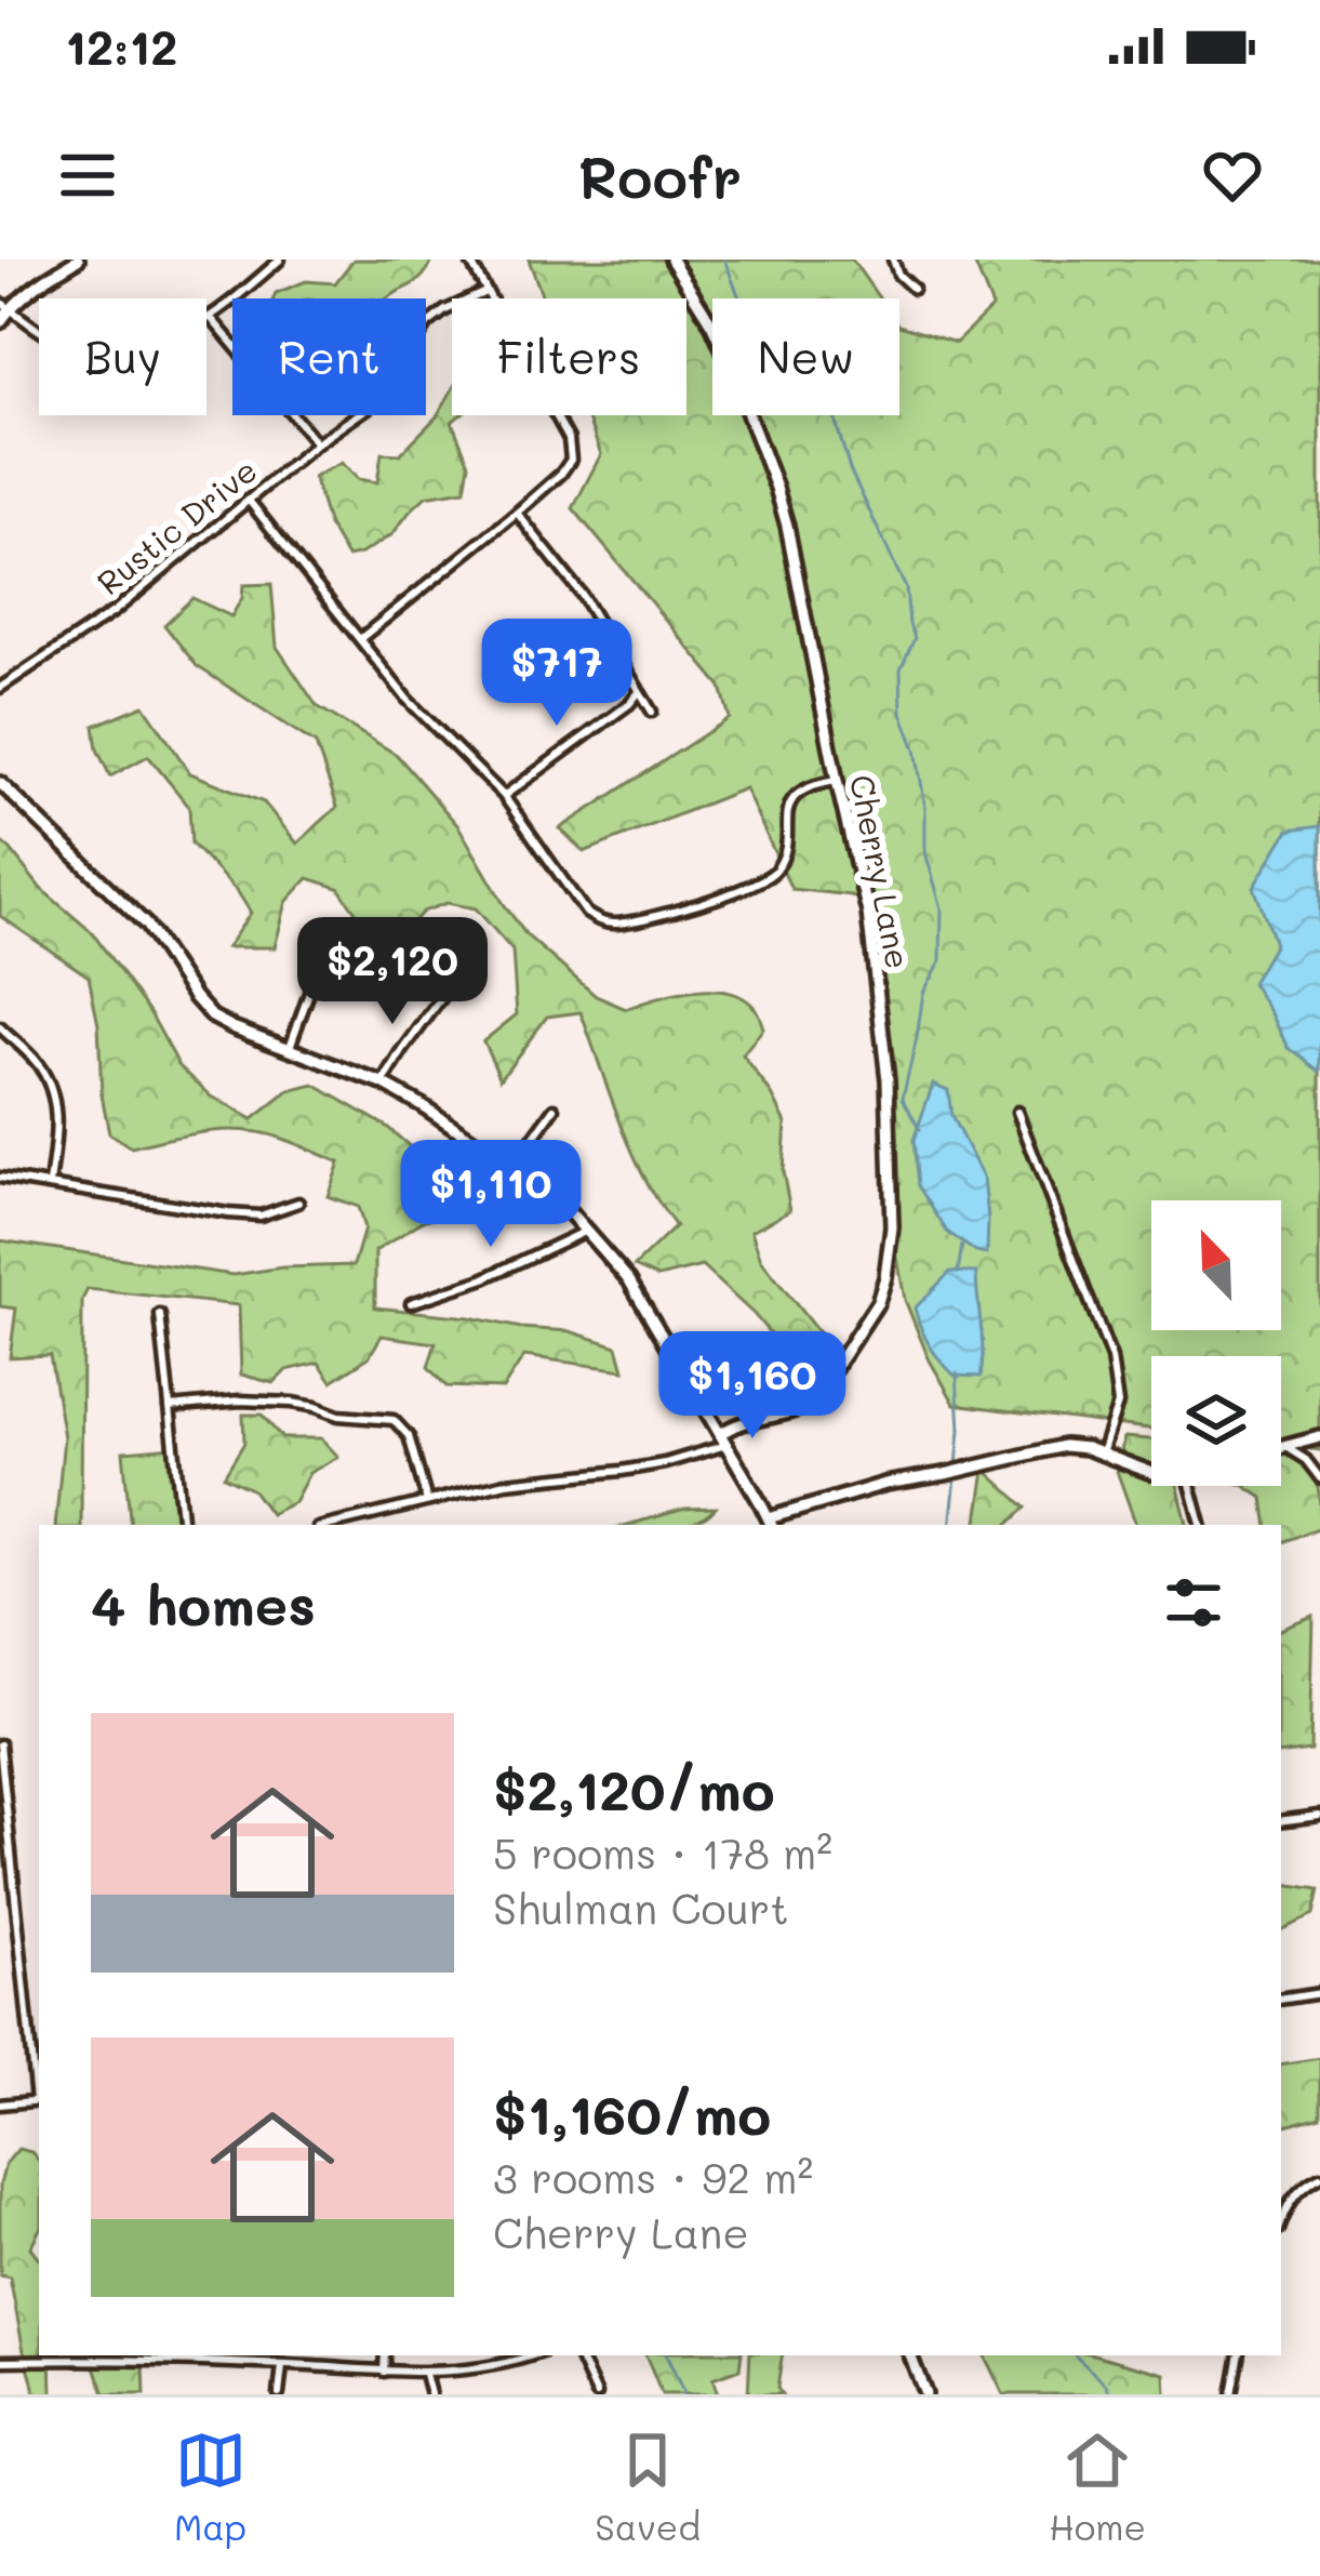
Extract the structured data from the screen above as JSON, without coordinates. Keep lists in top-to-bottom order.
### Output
{
  "streets": {
    "street": ["Rustic Drive", "Cherry Lane"]
  },
  "north": "top left",
  "page": {
    "status": "12:12",
    "header": "Roofr",
    "chip": [
      "Buy",
      "Rent",
      "Filters",
      "New"
    ],
    "price": [
      "$717",
      "$2,120",
      "$1,110",
      "$1,160"
    ],
    "heading": "4 homes",
    "list": [
      {
        "name": "$2,120/mo",
        "note": "5 rooms · 178 m² · Shulman Court"
      },
      {
        "name": "$1,160/mo",
        "note": "3 rooms · 92 m² · Cherry Lane"
      }
    ],
    "tabs": ["Map", "Saved", "Home"]
  }
}
